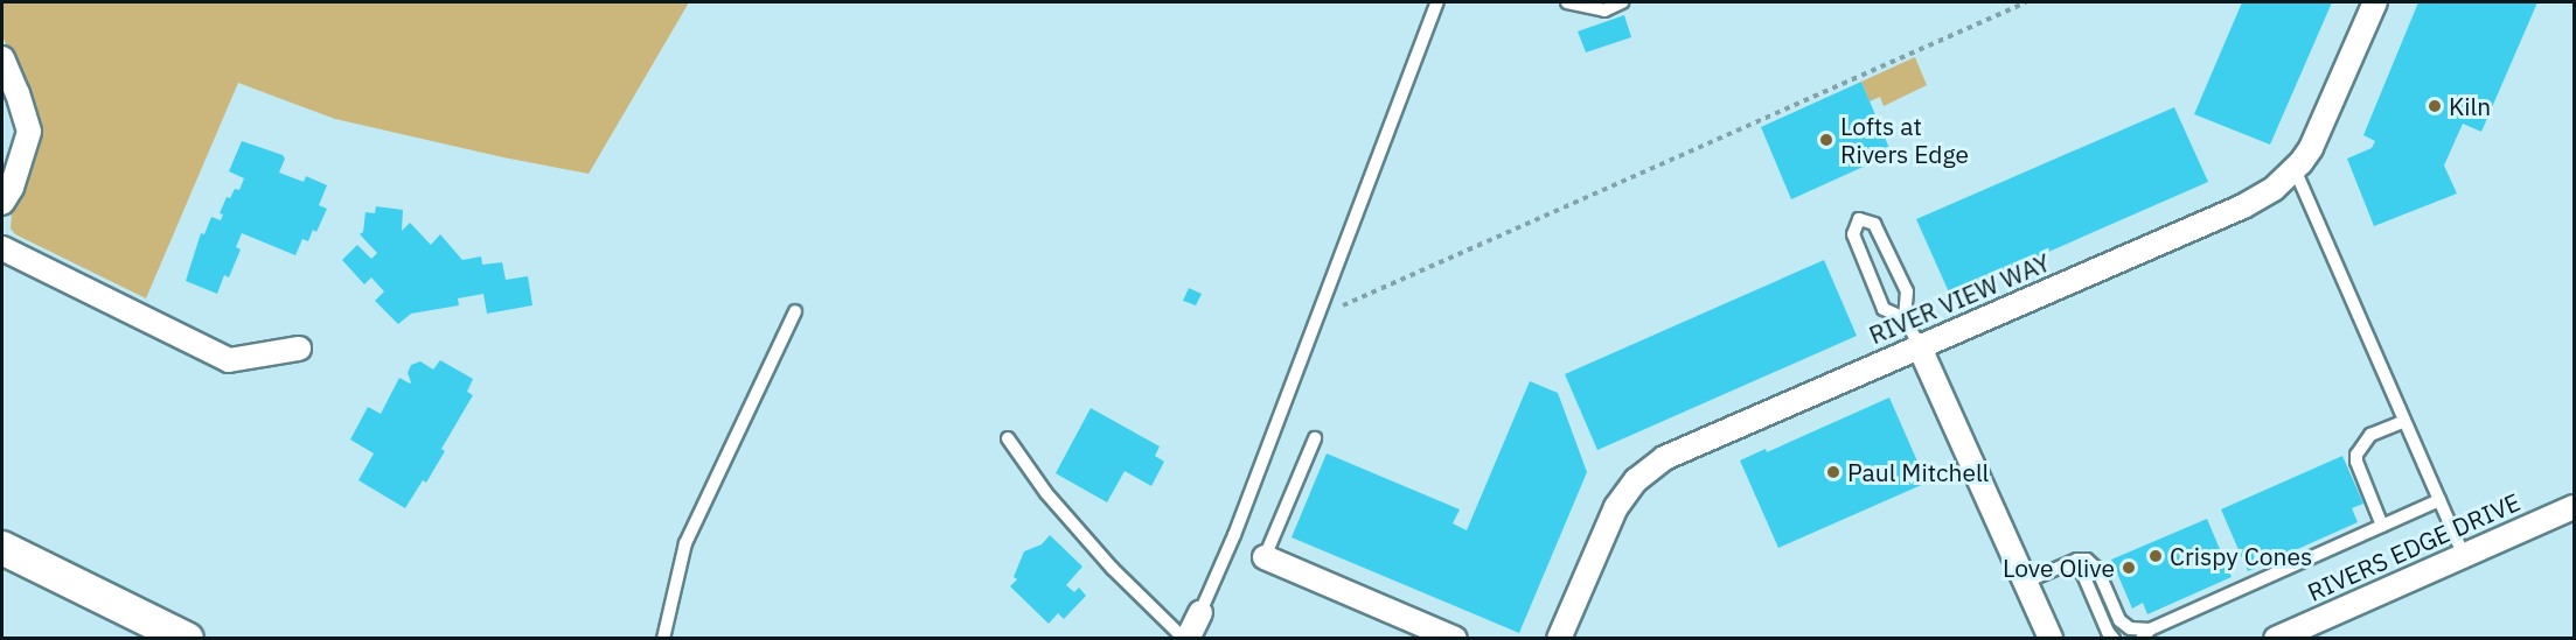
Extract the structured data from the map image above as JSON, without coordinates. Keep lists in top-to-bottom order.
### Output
{
  "streets": {
    "street": ["RIVER VIEW WAY", "RIVERS EDGE DRIVE"]
  },
  "places": [
    "Kiln",
    "Lofts at Rivers Edge",
    "Paul Mitchell",
    "Crispy Cones",
    "Love Olive"
  ]
}
